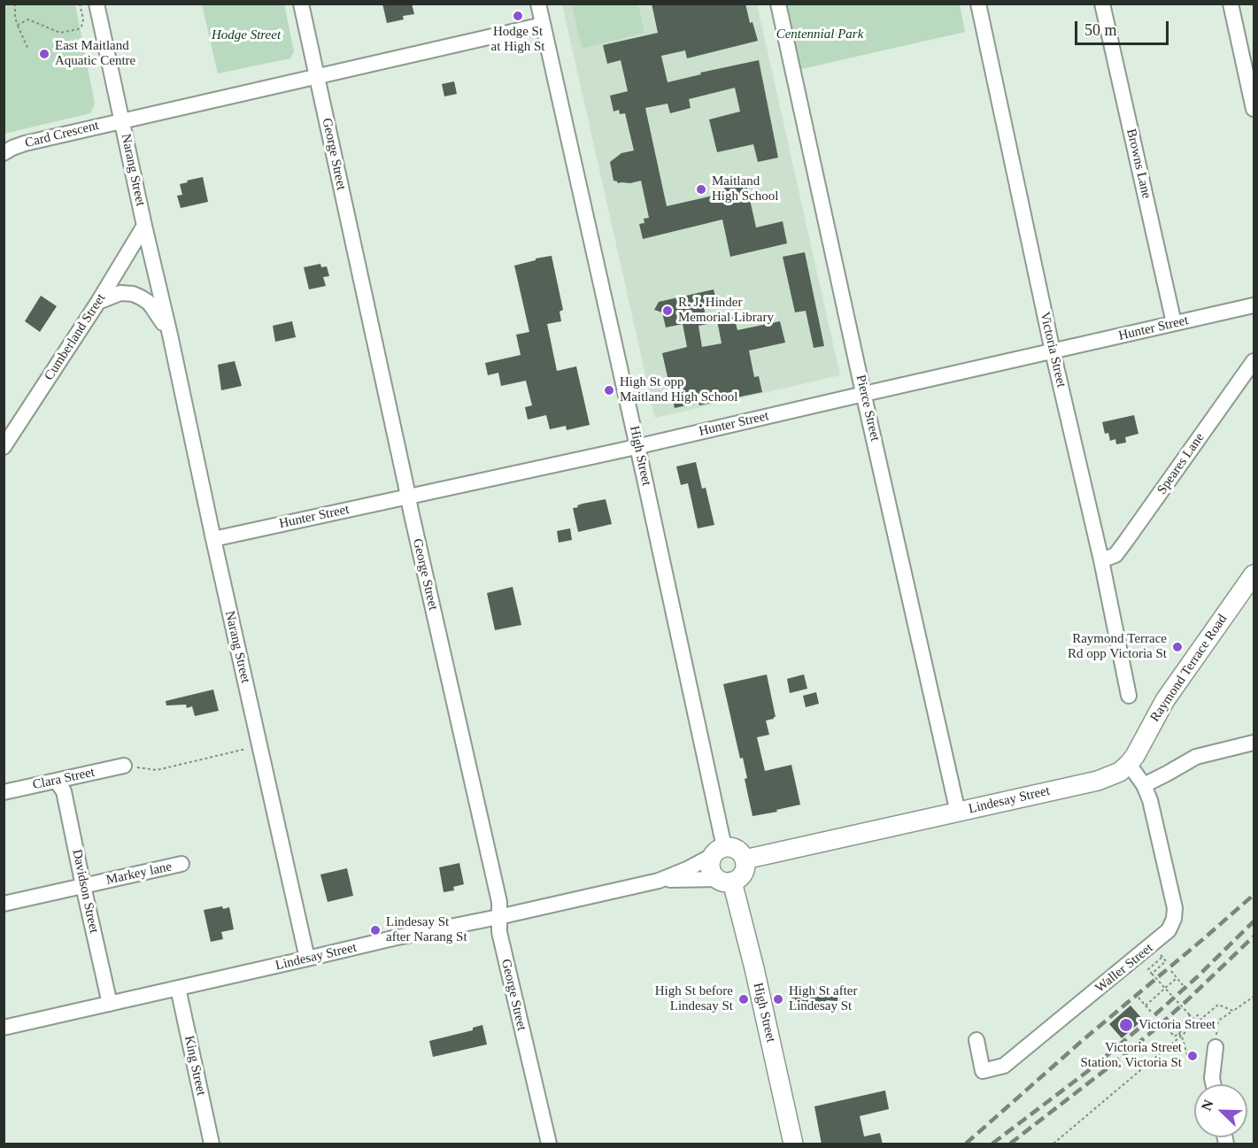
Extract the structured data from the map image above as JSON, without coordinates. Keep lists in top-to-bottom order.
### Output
{
  "streets": {
    "main road": ["High Street", "Raymond Terrace Road", "Lindesay Street"],
    "street": [
      "Card Crescent",
      "George Street",
      "Browns Lane",
      "Narang Street",
      "Hunter Street",
      "Cumberland Street",
      "Victoria Street",
      "Pierce Street",
      "Speares Lane",
      "Clara Street",
      "Markey lane",
      "Davidson Street",
      "Waller Street",
      "King Street"
    ]
  },
  "crossings": [
    ["Card Crescent", "Narang Street"],
    ["George Street", "Hunter Street"],
    ["George Street", "Lindesay Street"],
    ["Browns Lane", "Hunter Street"],
    ["Narang Street", "Hunter Street"],
    ["Narang Street", "Cumberland Street"],
    ["Narang Street", "Lindesay Street"],
    ["Hunter Street", "Victoria Street"],
    ["Hunter Street", "Pierce Street"],
    ["Hunter Street", "High Street"],
    ["Victoria Street", "Speares Lane"],
    ["Pierce Street", "Lindesay Street"],
    ["High Street", "Lindesay Street"],
    ["Raymond Terrace Road", "Lindesay Street"],
    ["Clara Street", "Davidson Street"],
    ["Lindesay Street", "Davidson Street"],
    ["Lindesay Street", "King Street"],
    ["Markey lane", "Davidson Street"]
  ],
  "parks": ["Centennial Park", "Hodge Street"],
  "places": [
    "Hodge St at High St",
    "East Maitland Aquatic Centre",
    "Maitland High School",
    "R. J. Hinder Memorial Library",
    "High St opp Maitland High School",
    "Raymond Terrace Rd opp Victoria St",
    "Lindesay St after Narang St",
    "High St before Lindesay St",
    "High St after Lindesay St",
    "Victoria Street",
    "Victoria Street Station, Victoria St"
  ],
  "scale_bar": "50 m",
  "north": "top left"
}
